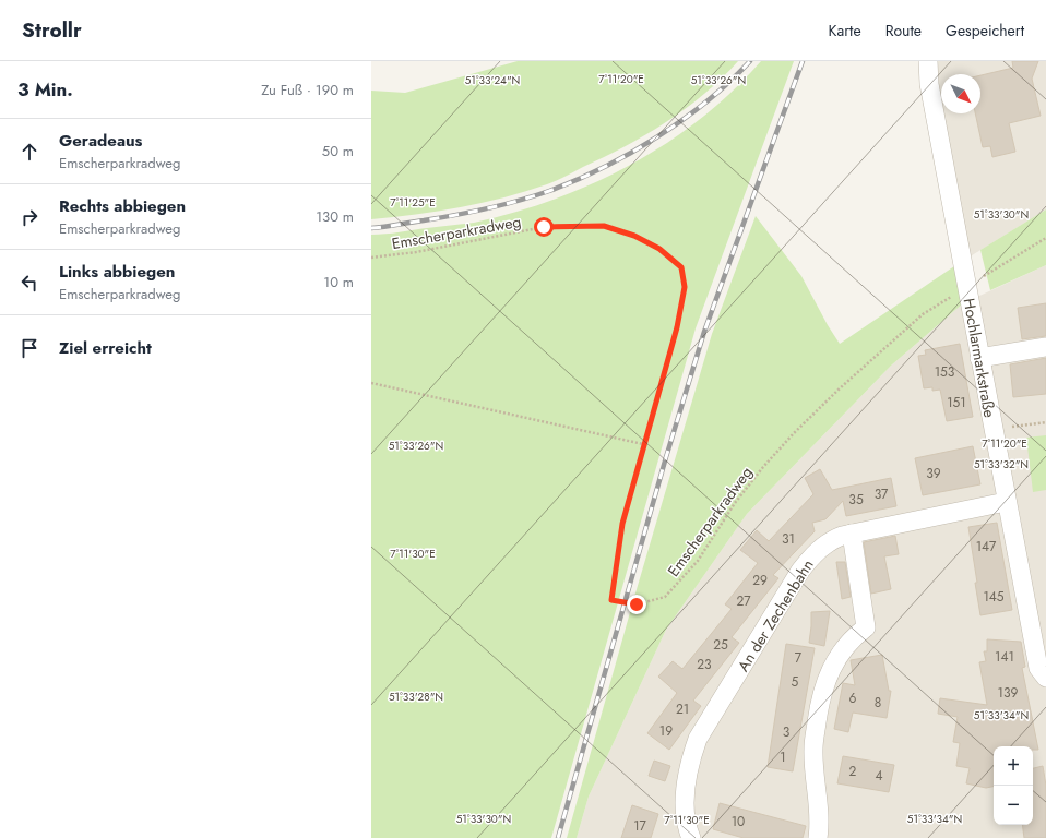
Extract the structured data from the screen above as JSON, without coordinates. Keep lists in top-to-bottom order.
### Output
{
  "streets": {
    "street": ["Hochlarmarkstraße", "An der Zechenbahn"],
    "path": ["Emscherparkradweg"]
  },
  "crossings": [
    ["Emscherparkradweg", "Hochlarmarkstraße"],
    ["Hochlarmarkstraße", "An der Zechenbahn"]
  ],
  "house_numbers": [
    "153",
    "151",
    "39",
    "37",
    "35",
    "31",
    "147",
    "29",
    "145",
    "27",
    "25",
    "141",
    "7",
    "23",
    "5",
    "139",
    "6",
    "8",
    "21",
    "19",
    "3",
    "1",
    "2",
    "4",
    "10",
    "17"
  ],
  "north": "bottom right",
  "page": {
    "header": "Strollr",
    "nav": ["Karte", "Route", "Gespeichert"],
    "heading": ["3 Min.", "Zu Fuß · 190 m"],
    "list": [
      ["Geradeaus", "Emscherparkradweg", "50 m"],
      ["Rechts abbiegen", "Emscherparkradweg", "130 m"],
      ["Links abbiegen", "Emscherparkradweg", "10 m"],
      "Ziel erreicht"
    ],
    "map_buttons": ["+", "−"]
  },
  "coordinates": [
    "7°11'20\"E",
    "51°33'24\"N",
    "51°33'26\"N",
    "7°11'25\"E",
    "51°33'30\"N",
    "51°33'32\"N",
    "7°11'30\"E",
    "51°33'28\"N",
    "51°33'34\"N"
  ]
}
